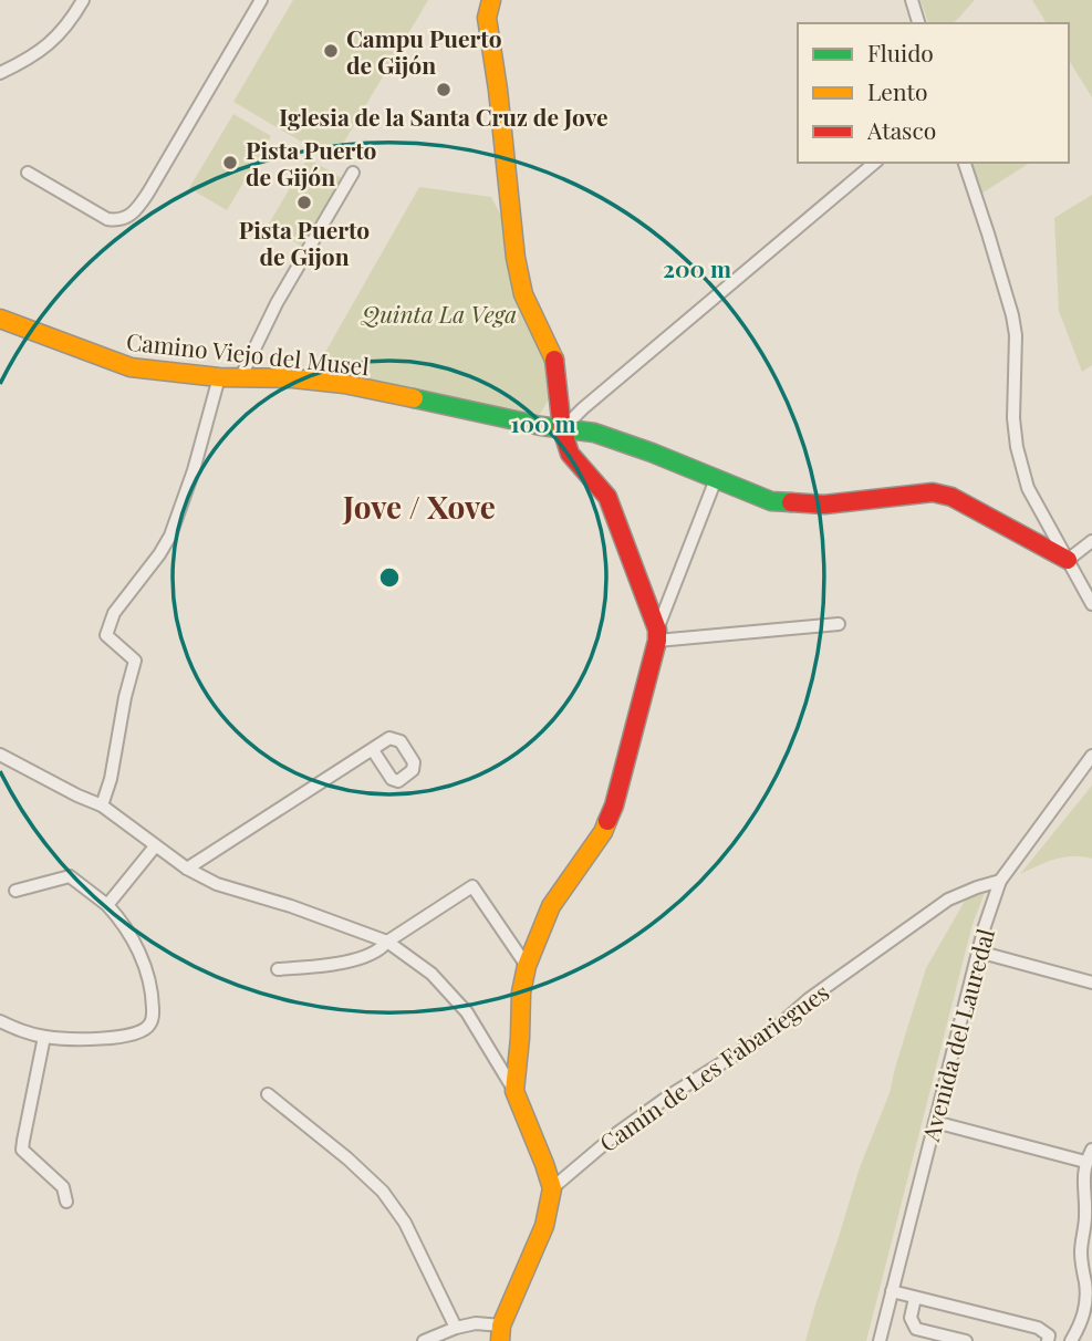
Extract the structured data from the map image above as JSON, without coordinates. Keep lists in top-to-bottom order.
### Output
{
  "streets": {
    "street": ["Camino Viejo del Musel", "Avenida del Lauredal", "Camín de Les Fabariegues"]
  },
  "crossings": [
    ["Avenida del Lauredal", "Camín de Les Fabariegues"]
  ],
  "districts": ["Jove / Xove"],
  "parks": ["Quinta La Vega"],
  "places": [
    "Campu Puerto de Gijón",
    "Iglesia de la Santa Cruz de Jove",
    "Pista Puerto de Gijón",
    "Pista Puerto de Gijon"
  ],
  "legend": ["Fluido", "Lento", "Atasco"],
  "rings": ["200 m", "100 m"]
}
